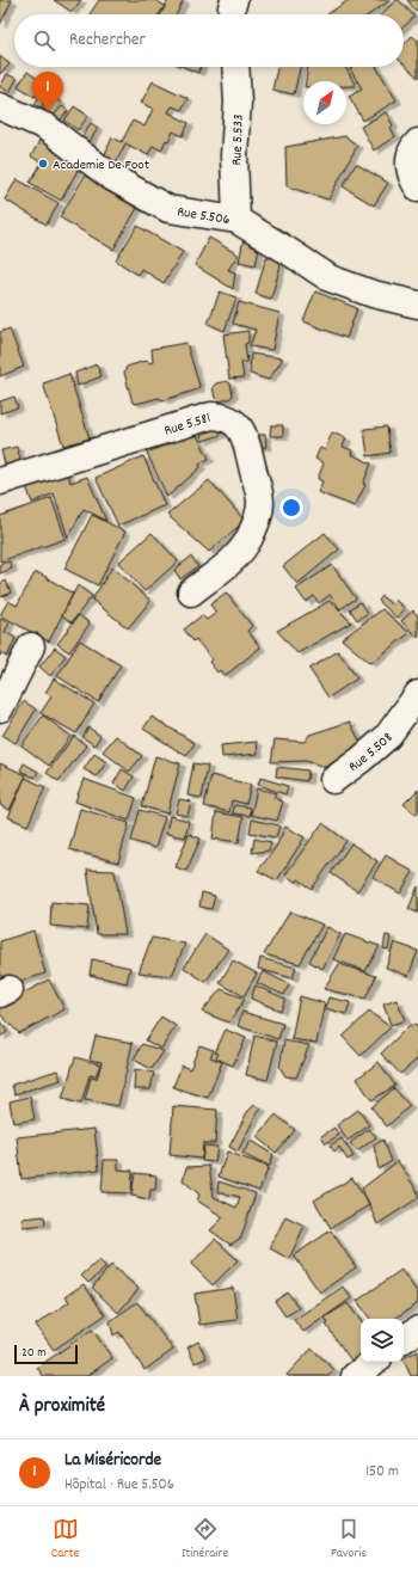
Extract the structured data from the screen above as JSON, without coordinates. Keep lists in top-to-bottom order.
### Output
{
  "streets": {
    "street": [
      "Rue 5.533",
      "Rue 5.506",
      "Rue 5.581",
      "Rue 5.508"
    ]
  },
  "crossings": [
    ["Rue 5.533", "Rue 5.506"]
  ],
  "places": ["Academie De Foot"],
  "scale_bar": "20 m",
  "north": "top right",
  "page": {
    "search": "Rechercher",
    "pins": "1",
    "scale": "20 m",
    "heading": "À proximité",
    "list": [
      {
        "mark": "1",
        "name": "La Miséricorde",
        "note": "Hôpital · Rue 5.506",
        "value": "150 m"
      }
    ],
    "nav": ["Carte", "Itinéraire", "Favoris"]
  }
}
